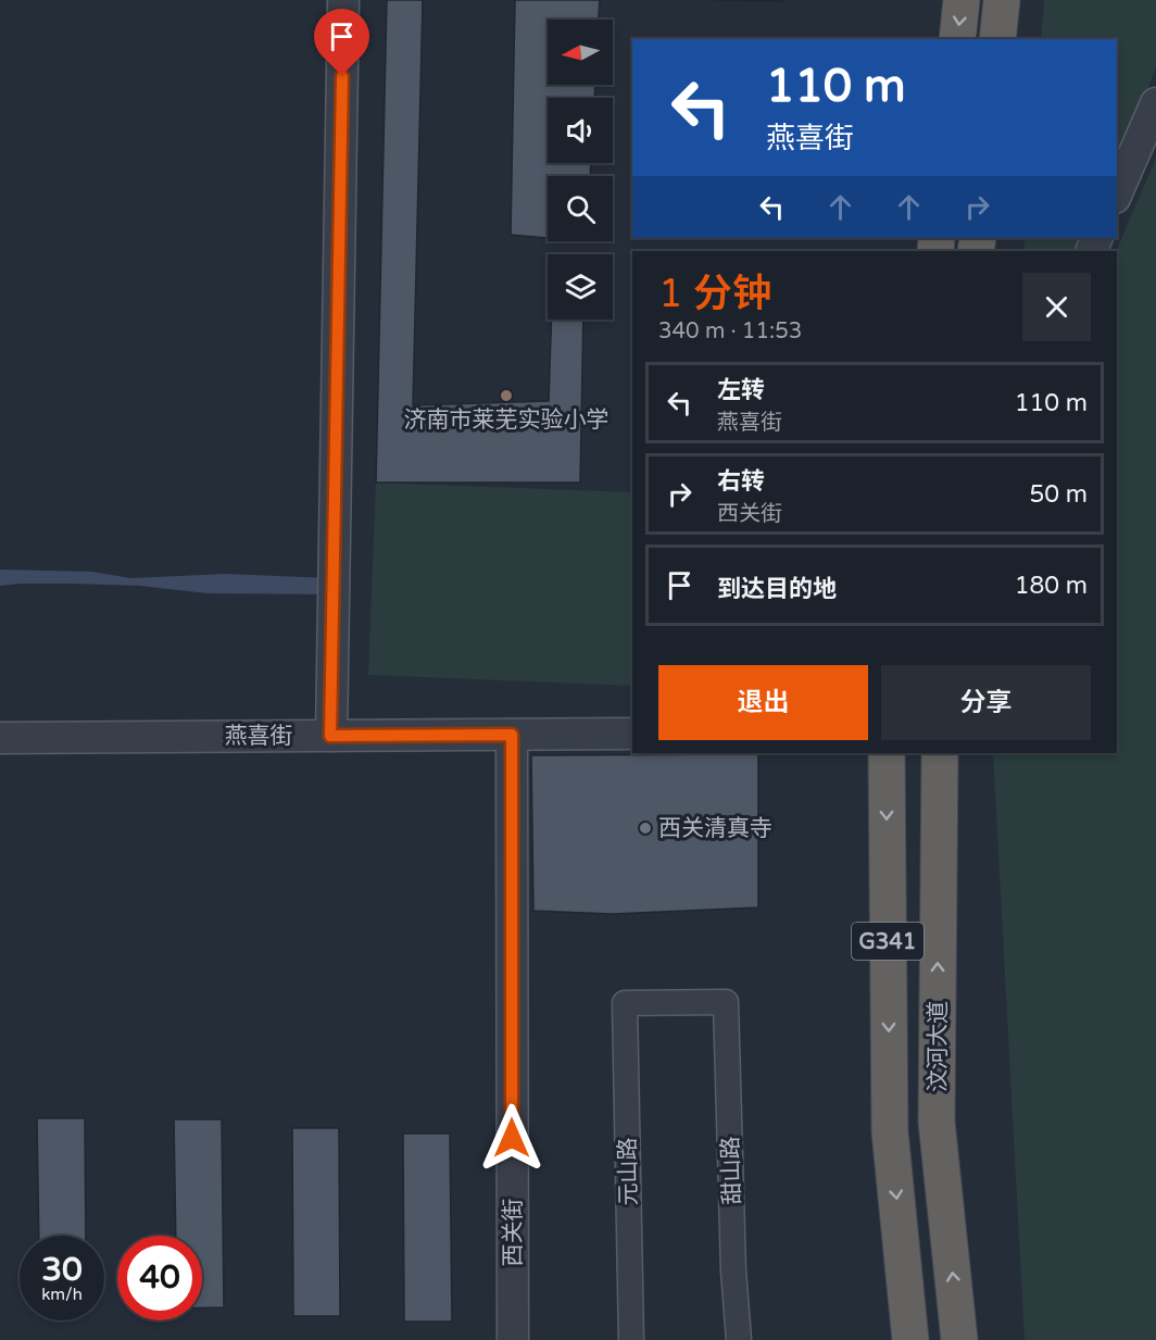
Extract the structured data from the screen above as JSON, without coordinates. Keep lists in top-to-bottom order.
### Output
{
  "streets": {
    "highway": ["G341", "汶河大道"],
    "street": [
      "燕喜街",
      "甜山路",
      "元山路",
      "西关街"
    ]
  },
  "crossings": [
    ["燕喜街", "西关街"],
    ["甜山路", "元山路"]
  ],
  "places": ["济南市莱芜实验小学", "西关清真寺"],
  "north": "left",
  "page": {
    "turn": ["110 m", "燕喜街"],
    "heading": ["1 分钟", "340 m · 11:53"],
    "list": [
      {
        "name": "左转",
        "note": "燕喜街",
        "value": "110 m"
      },
      {
        "name": "右转",
        "note": "西关街",
        "value": "50 m"
      },
      {
        "name": "到达目的地",
        "value": "180 m"
      }
    ],
    "buttons": ["退出", "分享"],
    "speed": "30 km/h",
    "limit": "40"
  }
}
